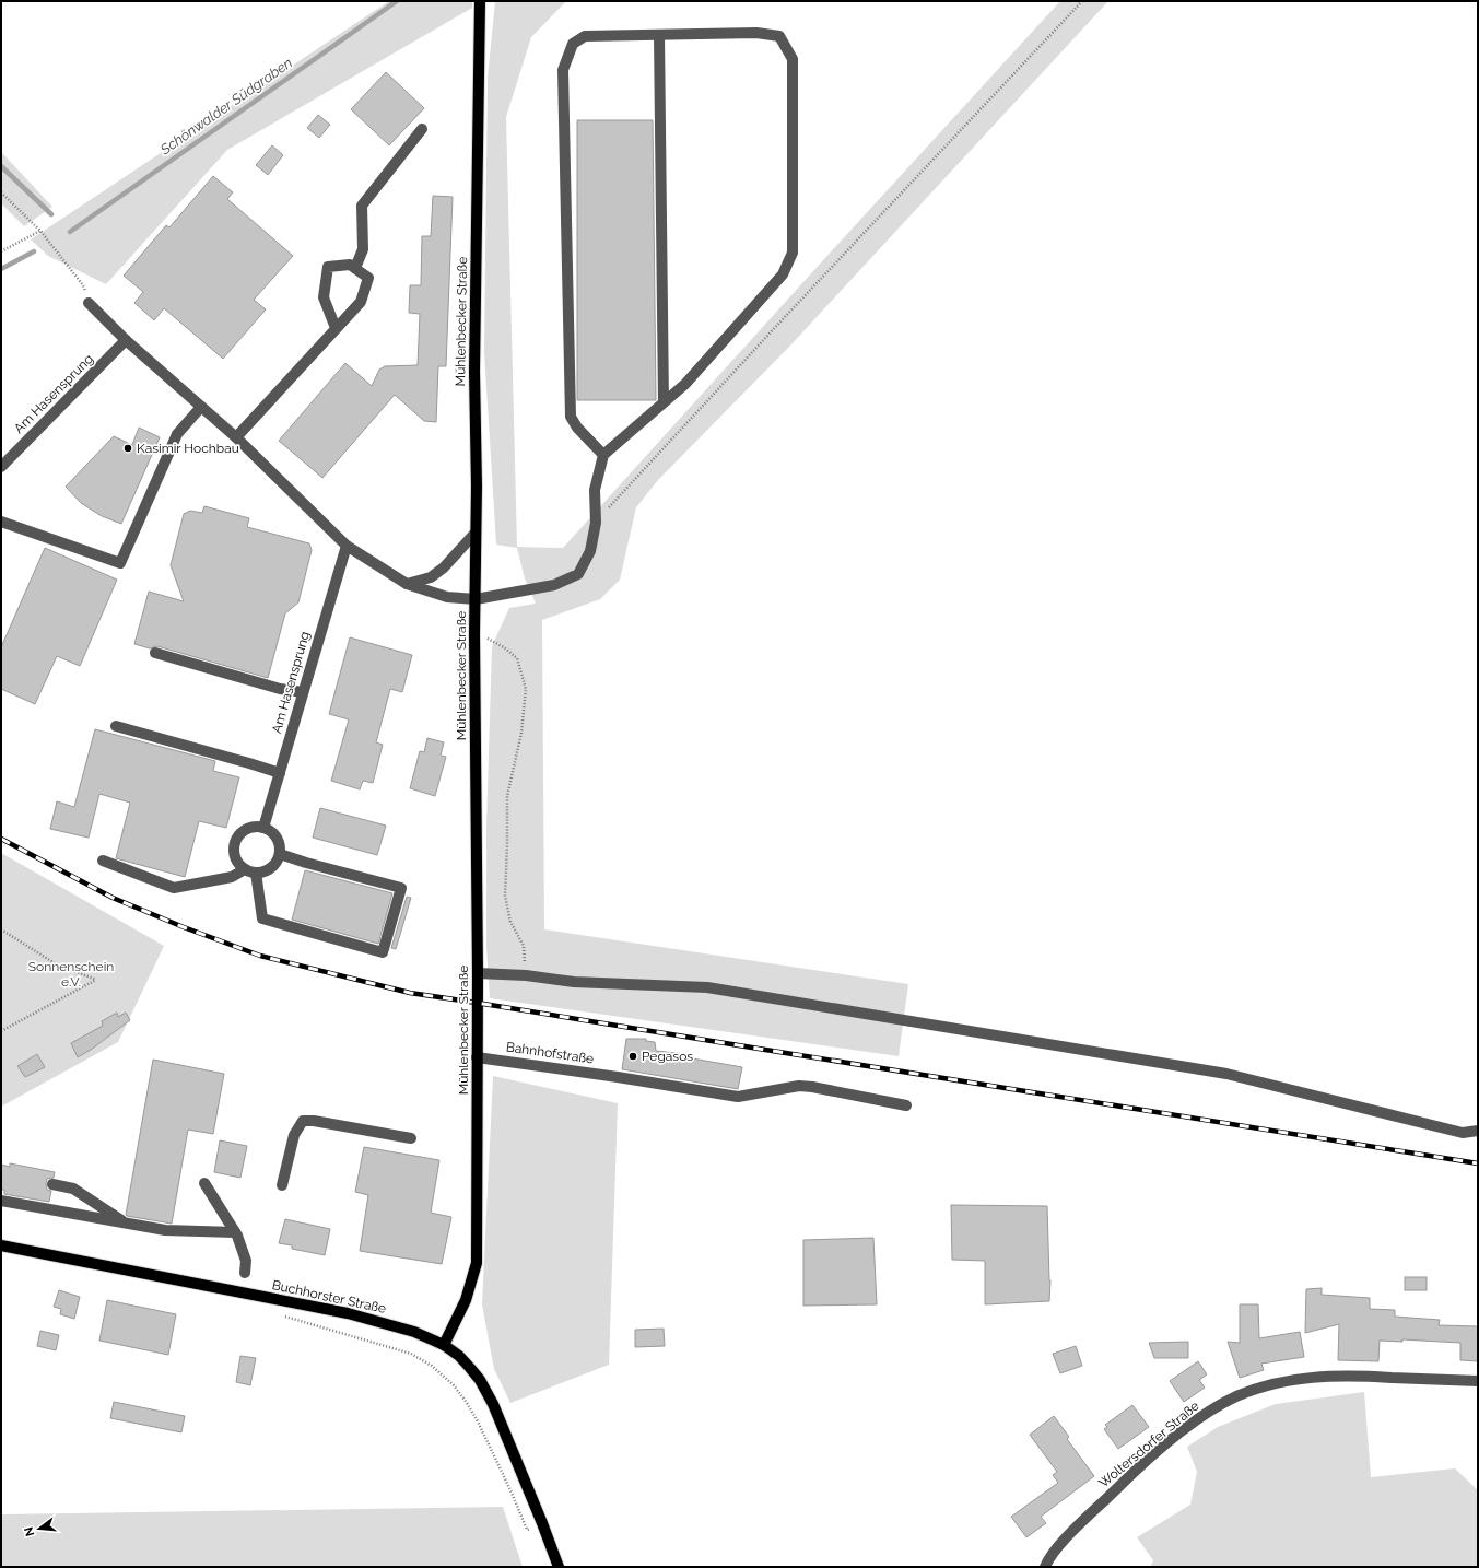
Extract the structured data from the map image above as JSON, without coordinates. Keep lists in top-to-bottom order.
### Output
{
  "streets": {
    "main road": ["Mühlenbecker Straße", "Buchhorster Straße"],
    "street": ["Am Hasensprung", "Bahnhofstraße", "Woltersdorfer Straße"]
  },
  "crossings": [
    ["Mühlenbecker Straße", "Bahnhofstraße"],
    ["Mühlenbecker Straße", "Buchhorster Straße"]
  ],
  "water": ["Schönwalder Südgraben"],
  "parks": ["Sonnenschein e.V."],
  "places": ["Kasimir Hochbau", "Pegasos"],
  "north": "left"
}
